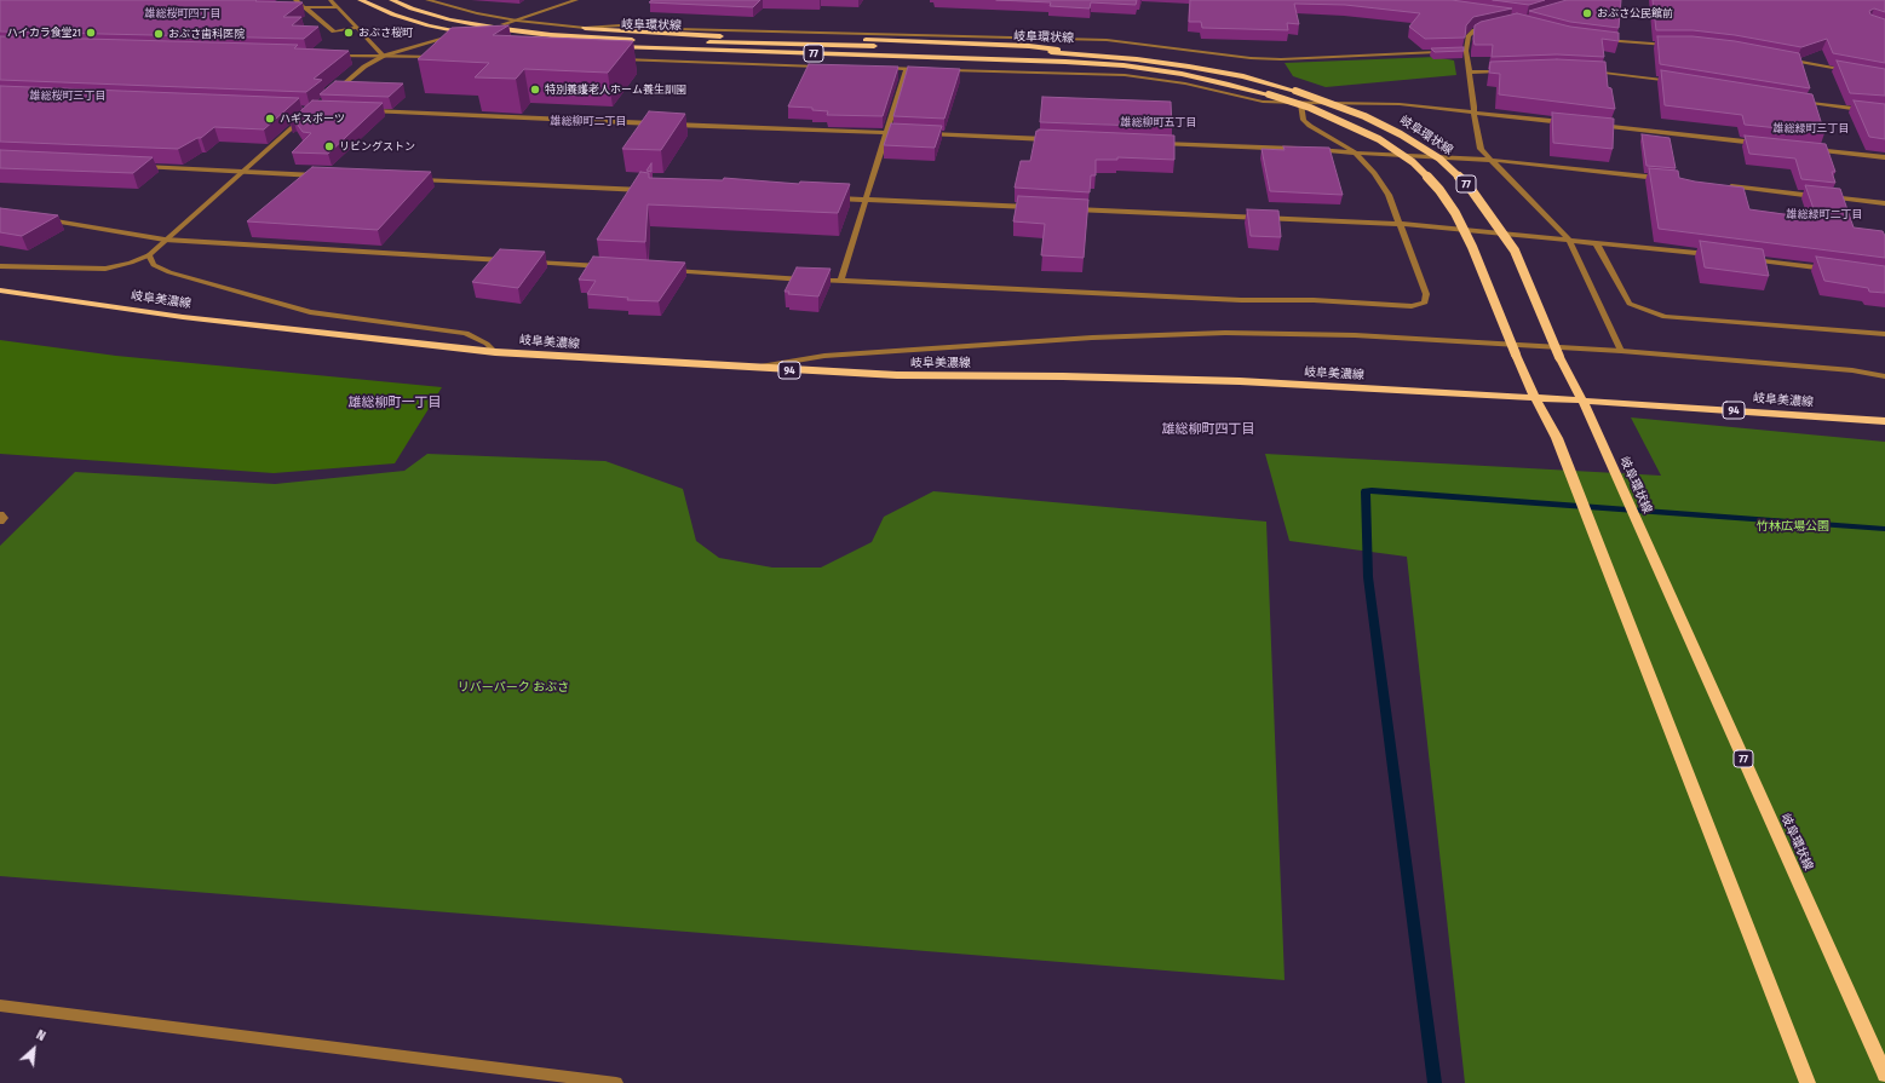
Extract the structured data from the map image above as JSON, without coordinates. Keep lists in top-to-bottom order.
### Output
{
  "streets": {
    "main road": [
      "岐阜環状線",
      "77",
      "岐阜美濃線",
      "94"
    ]
  },
  "crossings": [
    ["岐阜環状線", "77"],
    ["岐阜環状線", "岐阜美濃線"]
  ],
  "districts": [
    "雄総桜町四丁目",
    "雄総桜町三丁目",
    "雄総柳町二丁目",
    "雄総柳町五丁目",
    "雄総緑町三丁目",
    "雄総緑町二丁目",
    "雄総柳町一丁目",
    "雄総柳町四丁目"
  ],
  "parks": ["竹林広場公園", "リバーパーク おぶさ"],
  "places": [
    "おぶさ公民館前",
    "ハイカラ食堂21",
    "おぶさ桜町",
    "おぶさ歯科医院",
    "特別養護老人ホーム養生訓園",
    "ハギスポーツ",
    "リビングストン"
  ],
  "north": "top right"
}
